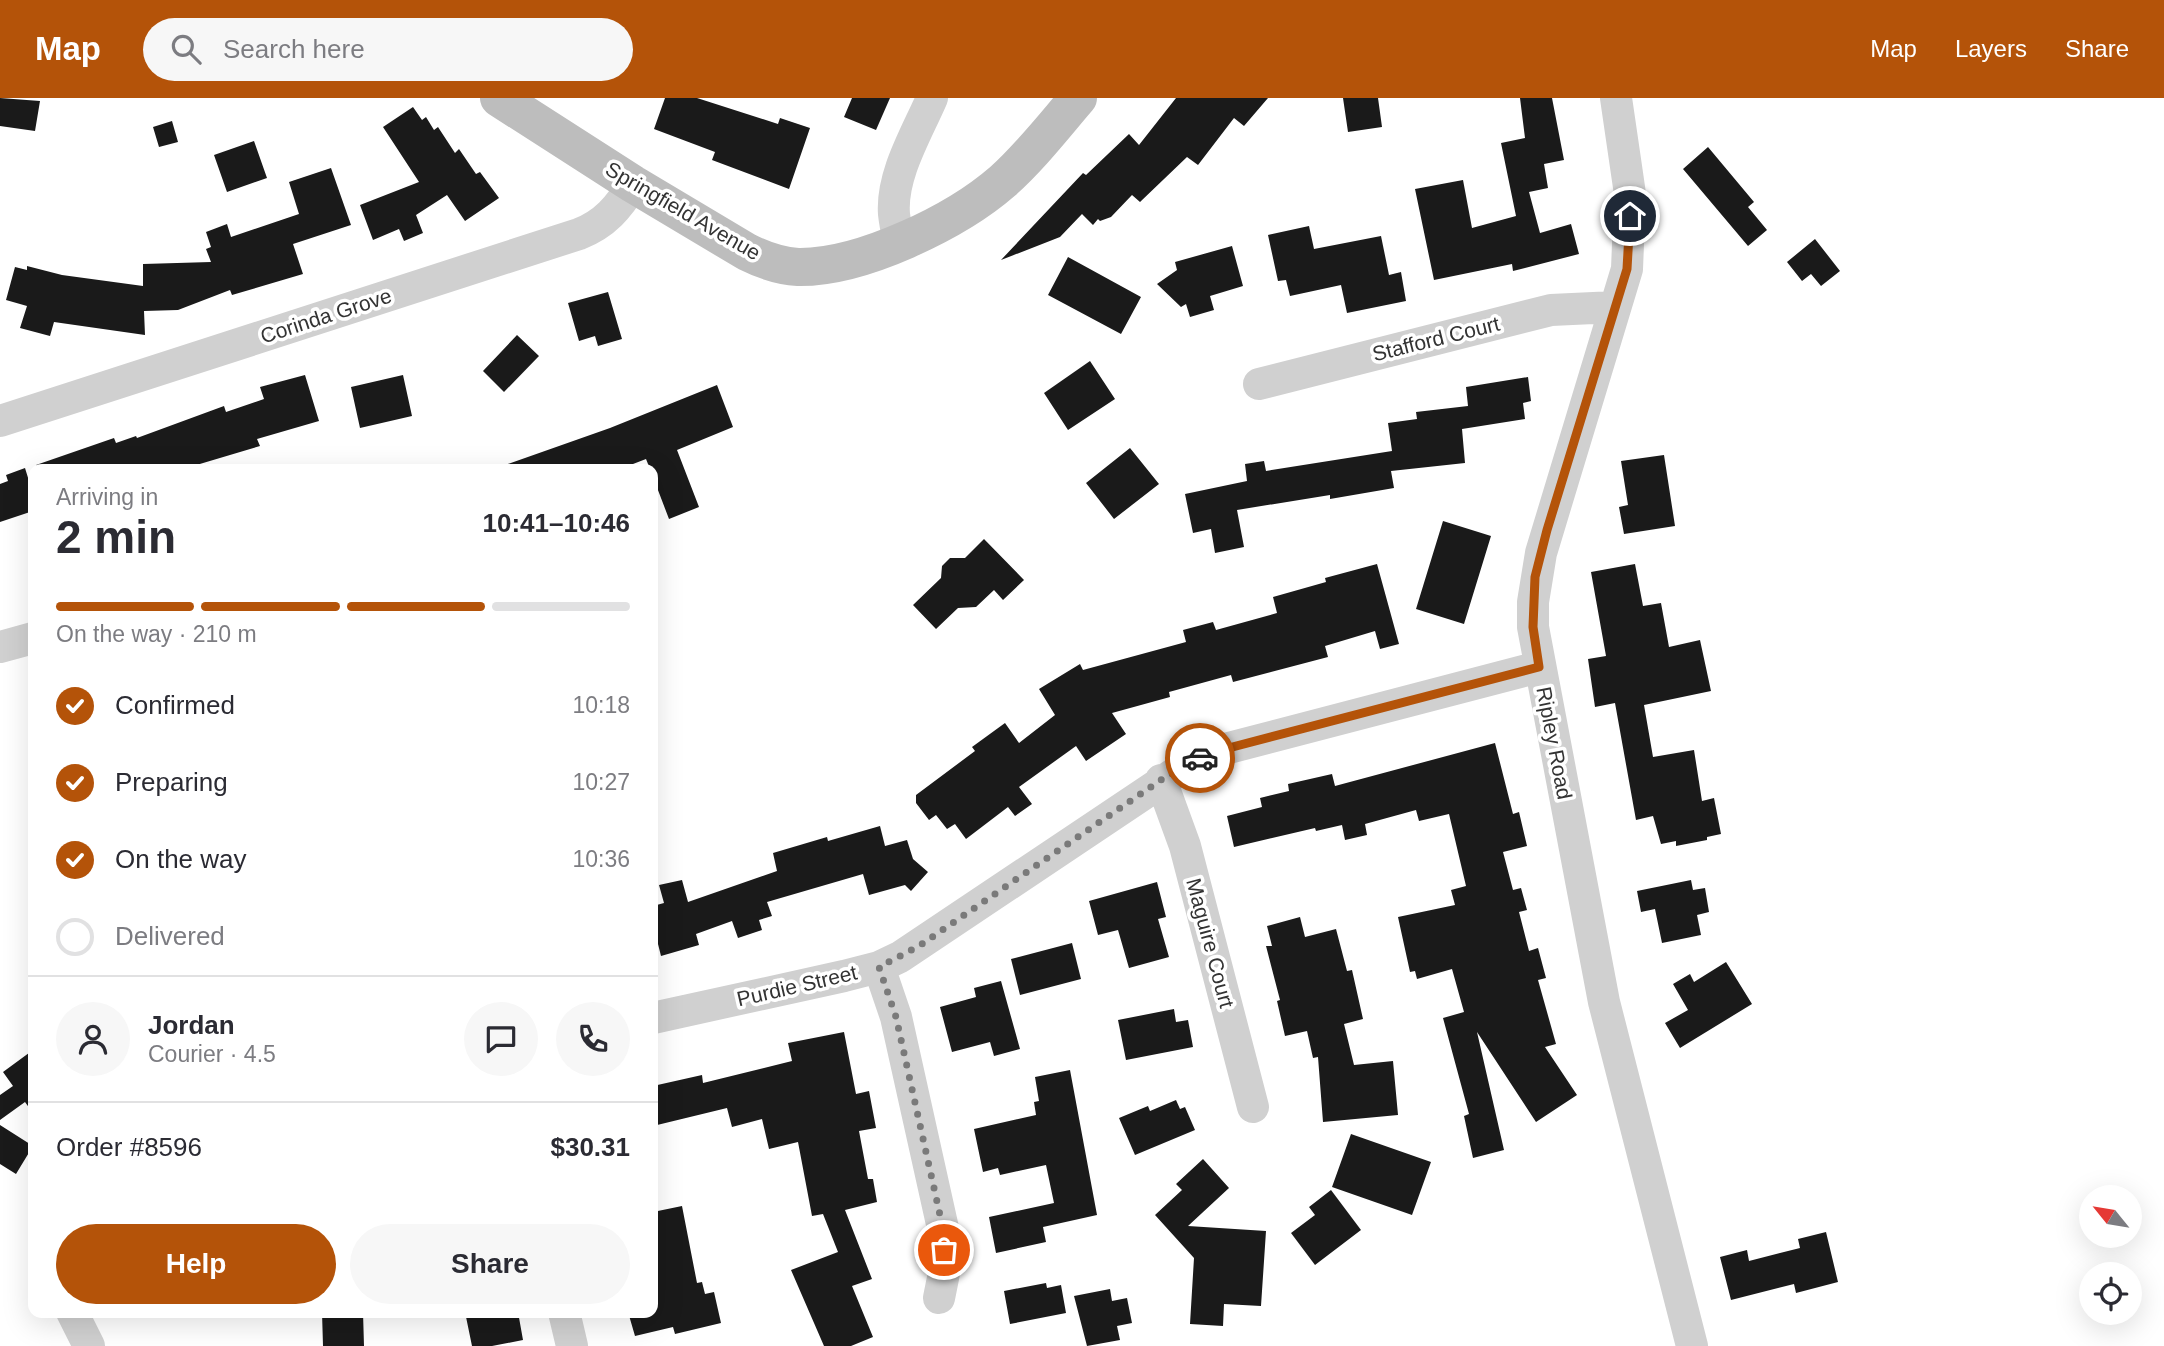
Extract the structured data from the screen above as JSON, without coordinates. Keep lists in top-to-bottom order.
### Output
{
  "streets": {
    "street": [
      "Springfield Avenue",
      "Corinda Grove",
      "Stafford Court",
      "Ripley Road",
      "Maguire Court",
      "Purdie Street"
    ]
  },
  "crossings": [
    ["Springfield Avenue", "Corinda Grove"],
    ["Stafford Court", "Ripley Road"],
    ["Ripley Road", "Purdie Street"],
    ["Maguire Court", "Purdie Street"]
  ],
  "north": "top left",
  "page": {
    "header": "Map",
    "search": "Search here",
    "nav": ["Map", "Layers", "Share"],
    "heading": ["2 min", "Arriving in", "10:41–10:46"],
    "panel": [
      "Jordan",
      "Courier · 4.5",
      "Order #8596",
      "$30.31"
    ],
    "bar": "On the way · 210 m",
    "list": [
      ["Confirmed", "10:18"],
      ["Preparing", "10:27"],
      ["On the way", "10:36"],
      "Delivered"
    ],
    "buttons": ["Help", "Share"]
  }
}
